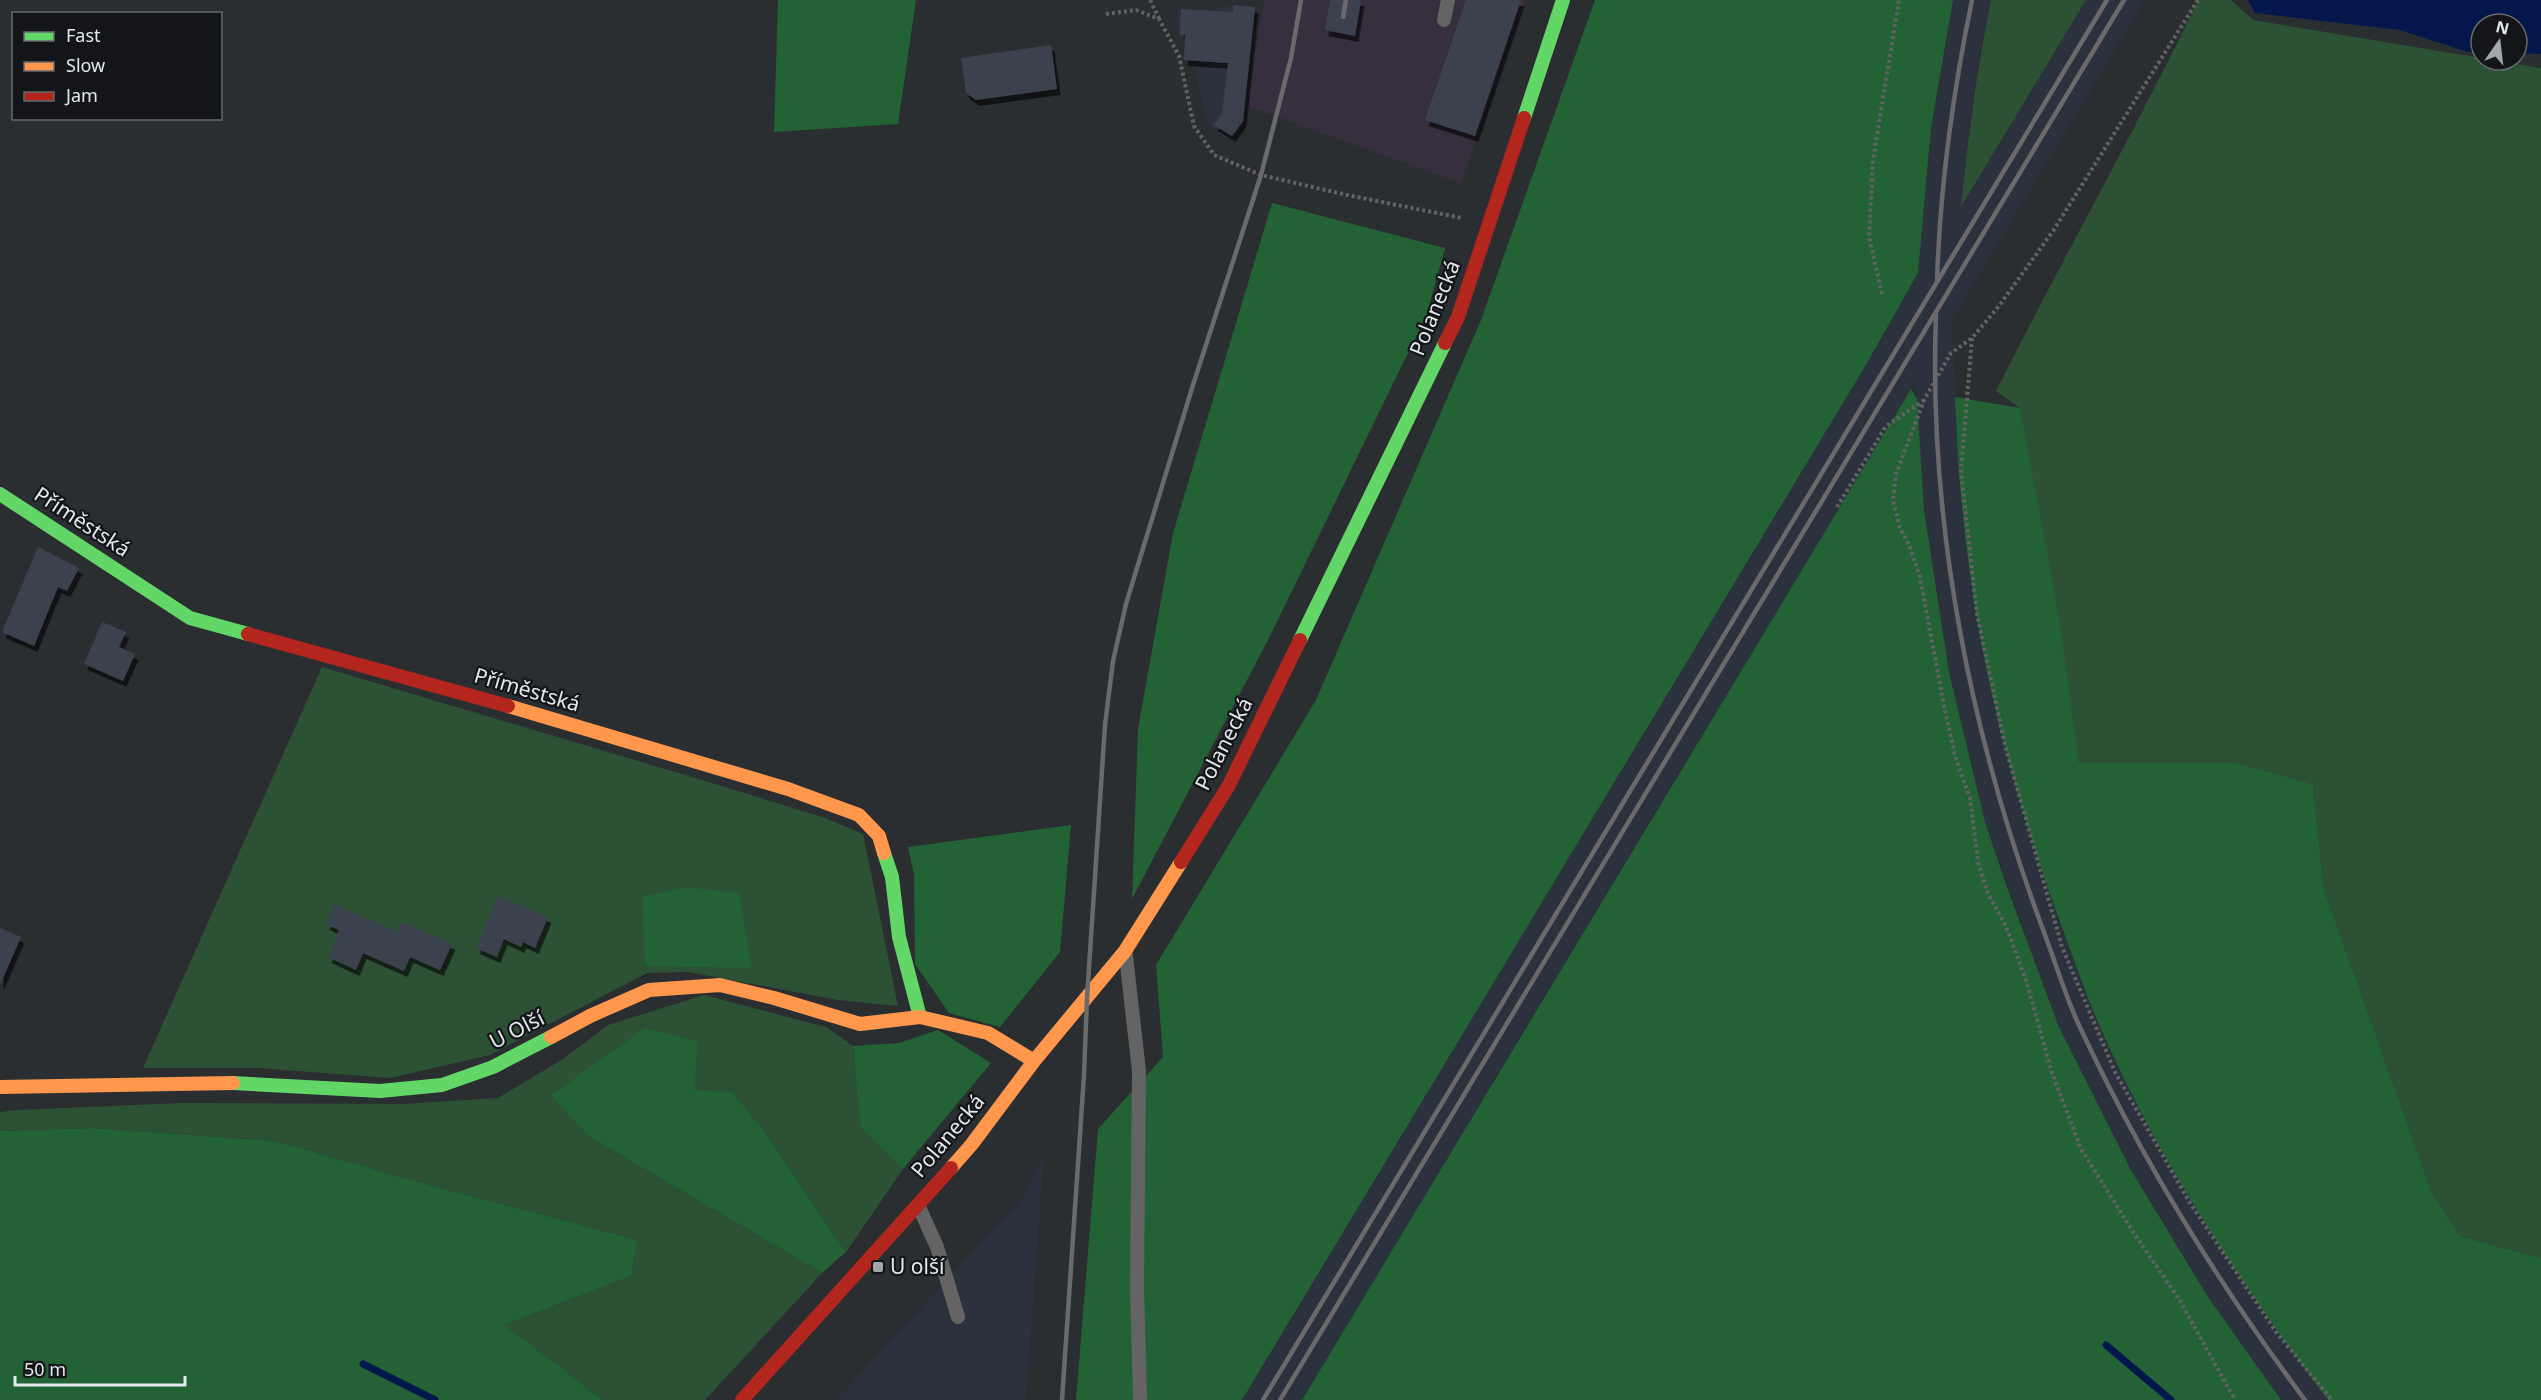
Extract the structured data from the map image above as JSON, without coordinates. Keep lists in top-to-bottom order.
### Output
{
  "streets": {
    "street": ["Polanecká", "Příměstská", "U Olší"]
  },
  "crossings": [
    ["Polanecká", "U Olší"],
    ["Příměstská", "U Olší"]
  ],
  "places": {
    "transit": ["U olší"]
  },
  "legend": ["Fast", "Slow", "Jam"],
  "scale_bar": "50 m",
  "north": "top"
}
